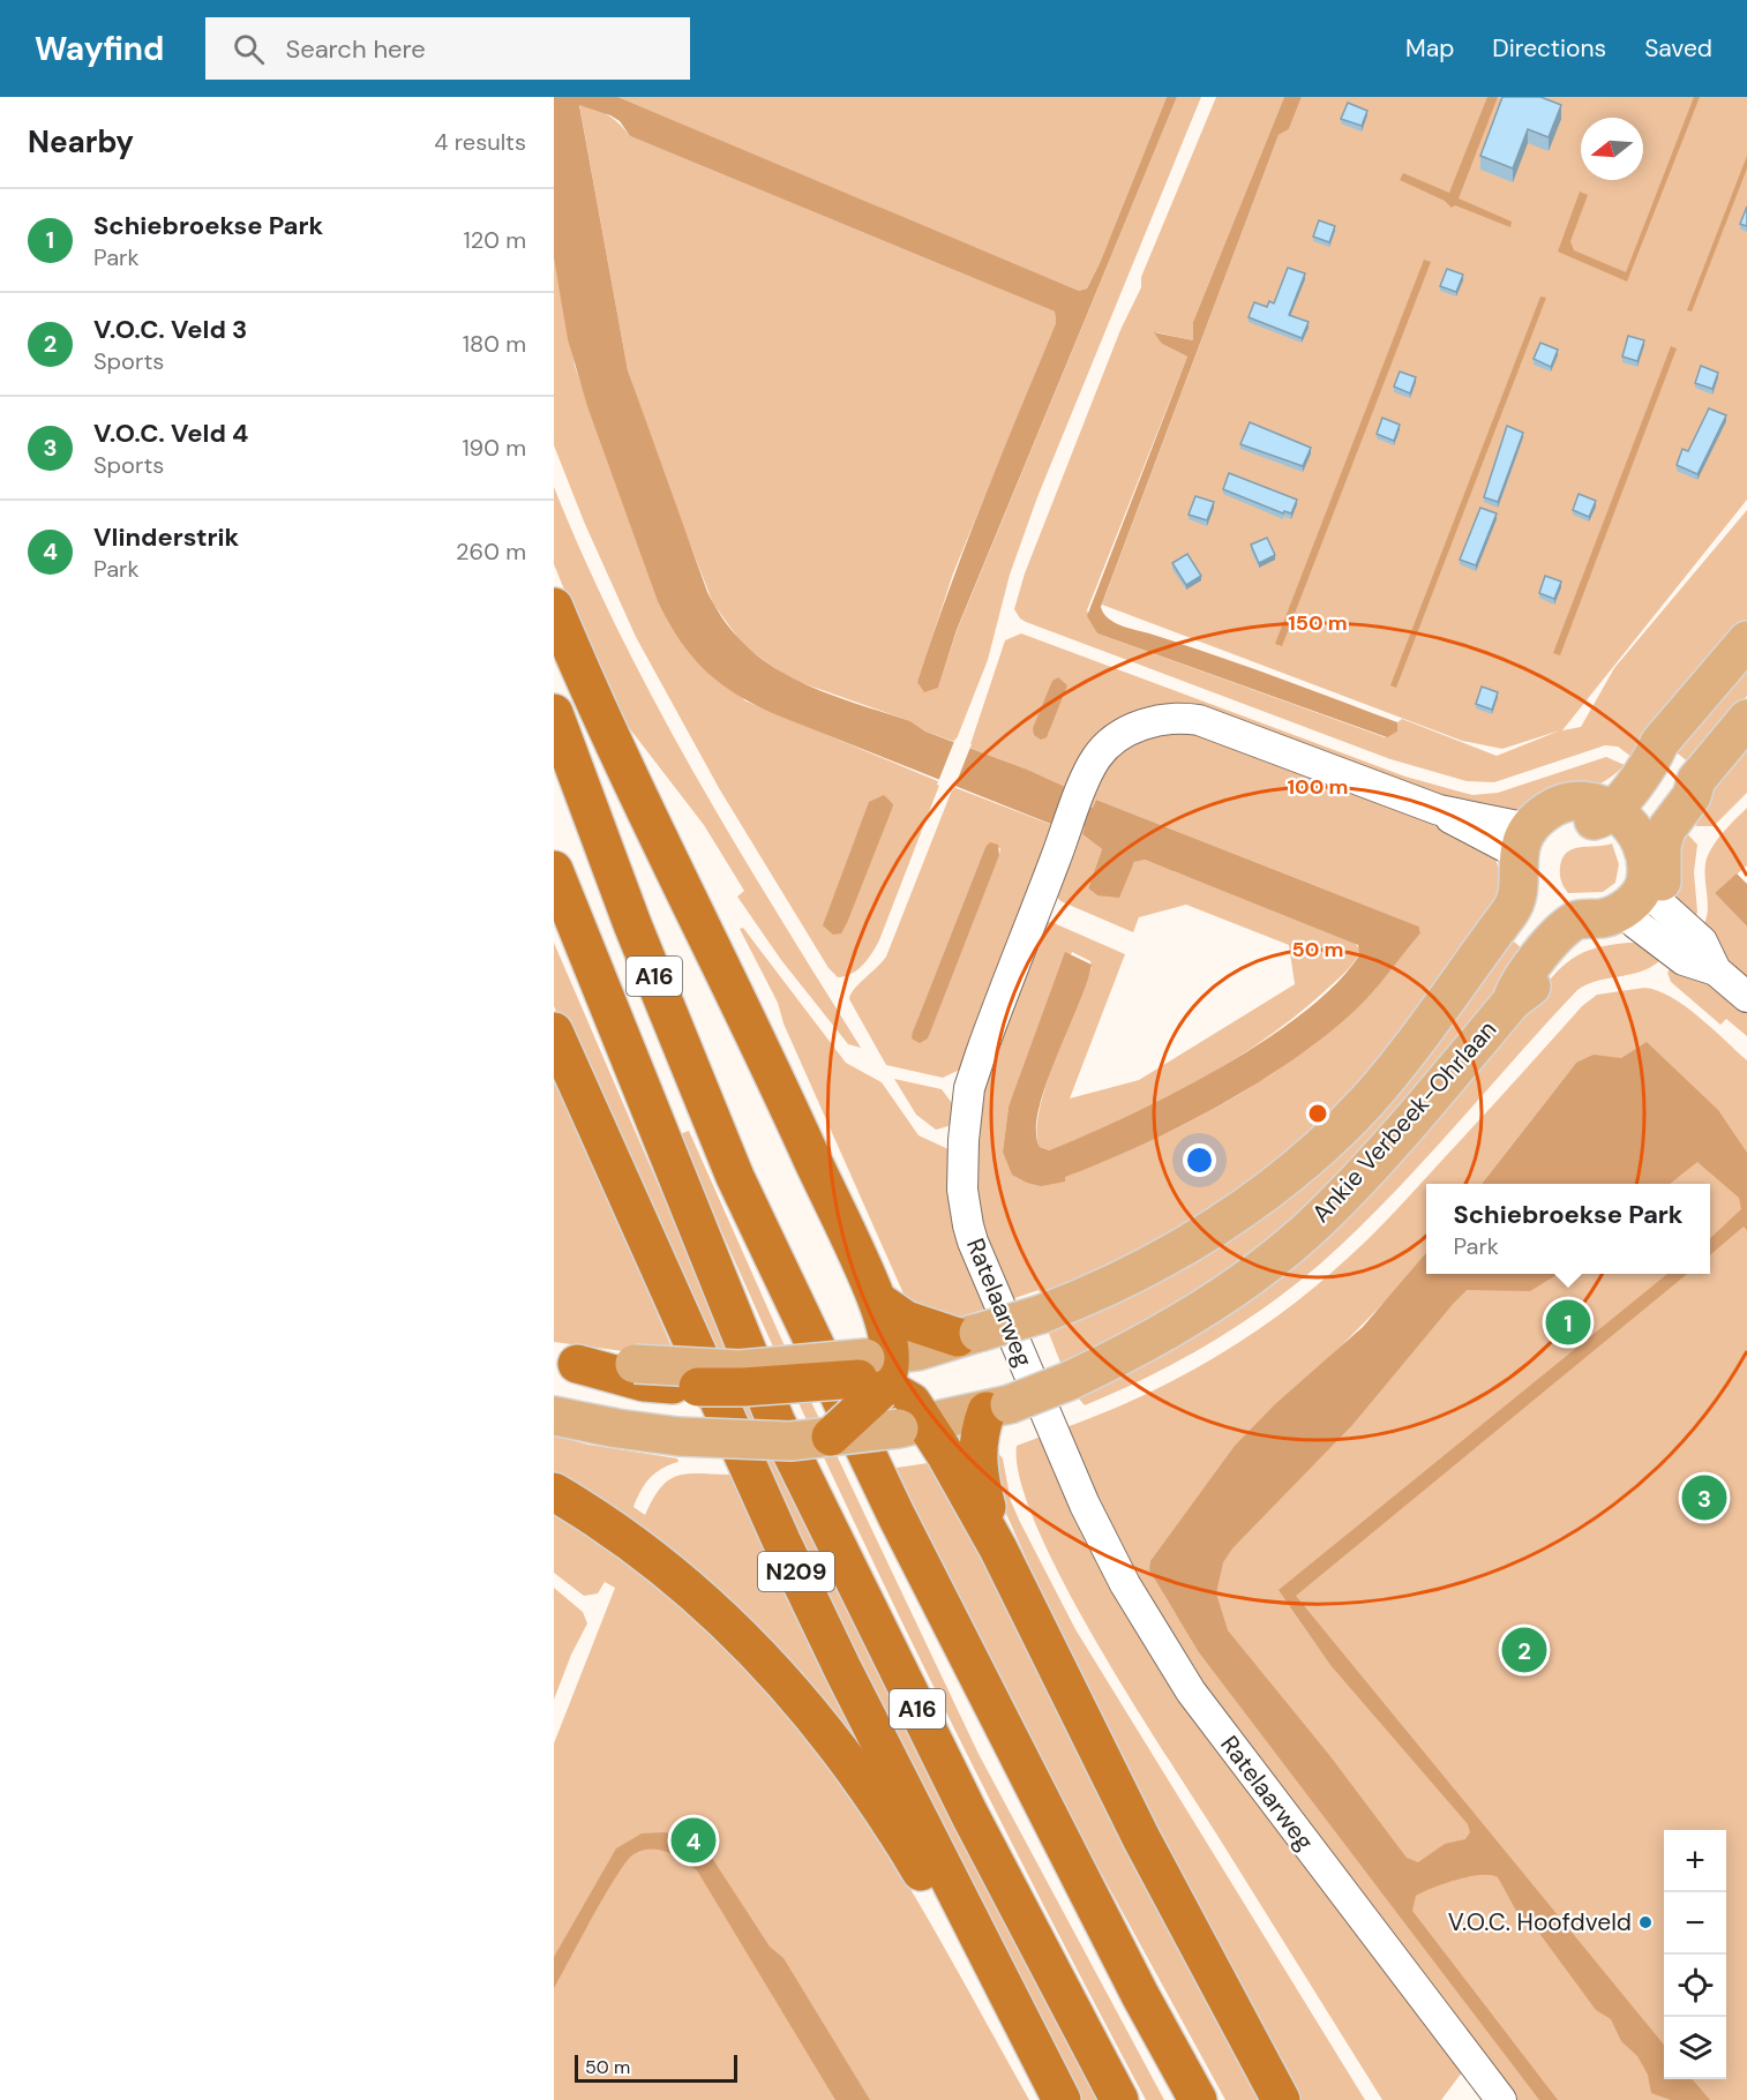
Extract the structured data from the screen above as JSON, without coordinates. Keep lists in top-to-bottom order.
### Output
{
  "streets": {
    "highway": ["A16", "N209"],
    "main road": ["Ankie Verbeek-Ohrlaan"],
    "street": ["Ratelaarweg"]
  },
  "crossings": [
    ["A16", "Ankie Verbeek-Ohrlaan"],
    ["Ankie Verbeek-Ohrlaan", "Ratelaarweg"]
  ],
  "places": ["V.O.C. Hoofdveld"],
  "scale_bar": "50 m",
  "north": "left",
  "page": {
    "header": "Wayfind",
    "search": "Search here",
    "nav": ["Map", "Directions", "Saved"],
    "heading": ["Nearby", "4 results"],
    "list": [
      {
        "mark": "1",
        "name": "Schiebroekse Park",
        "note": "Park",
        "value": "120 m"
      },
      {
        "mark": "2",
        "name": "V.O.C. Veld 3",
        "note": "Sports",
        "value": "180 m"
      },
      {
        "mark": "3",
        "name": "V.O.C. Veld 4",
        "note": "Sports",
        "value": "190 m"
      },
      {
        "mark": "4",
        "name": "Vlinderstrik",
        "note": "Park",
        "value": "260 m"
      }
    ],
    "popup": ["Schiebroekse Park", "Park"],
    "pins": [
      "1",
      "3",
      "2",
      "4"
    ],
    "map_buttons": ["+", "−"],
    "scale": "50 m"
  },
  "rings": ["150 m", "100 m", "50 m"]
}
